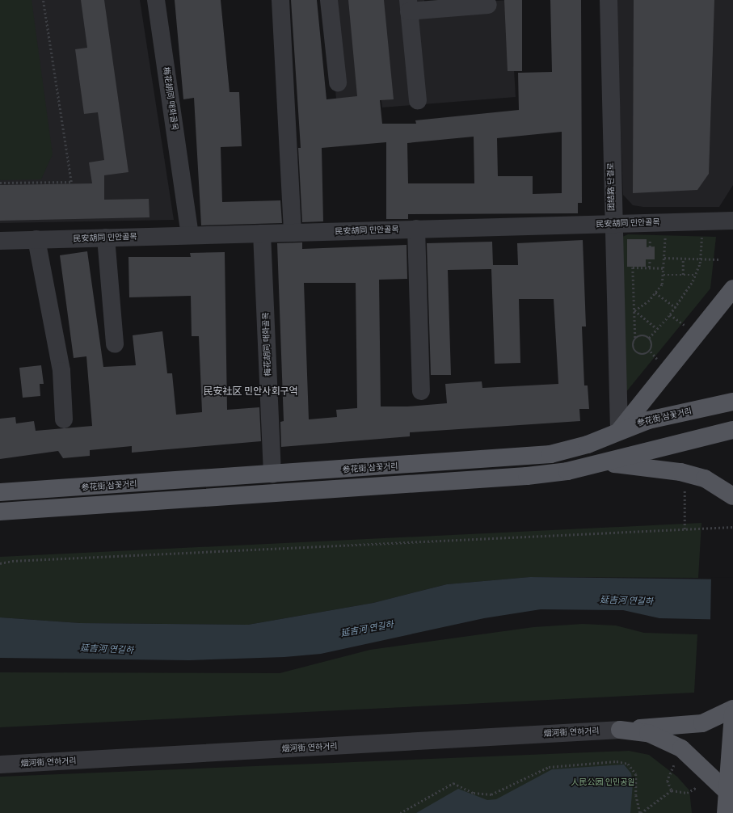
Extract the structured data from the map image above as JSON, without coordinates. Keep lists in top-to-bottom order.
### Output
{
  "streets": {
    "main road": ["参花街 삼꽃거리"],
    "street": [
      "梅花胡同 매화골목",
      "团结路 단결로",
      "民安胡同 민안골목",
      "烟河街 연하거리"
    ]
  },
  "crossings": [
    ["梅花胡同 매화골목", "民安胡同 민안골목"],
    ["梅花胡同 매화골목", "参花街 삼꽃거리"],
    ["团结路 단결로", "民安胡同 민안골목"],
    ["团结路 단결로", "参花街 삼꽃거리"]
  ],
  "districts": ["民安社区 민안사회구역"],
  "water": ["延吉河 연길하"],
  "parks": ["人民公园 인민공원"]
}
